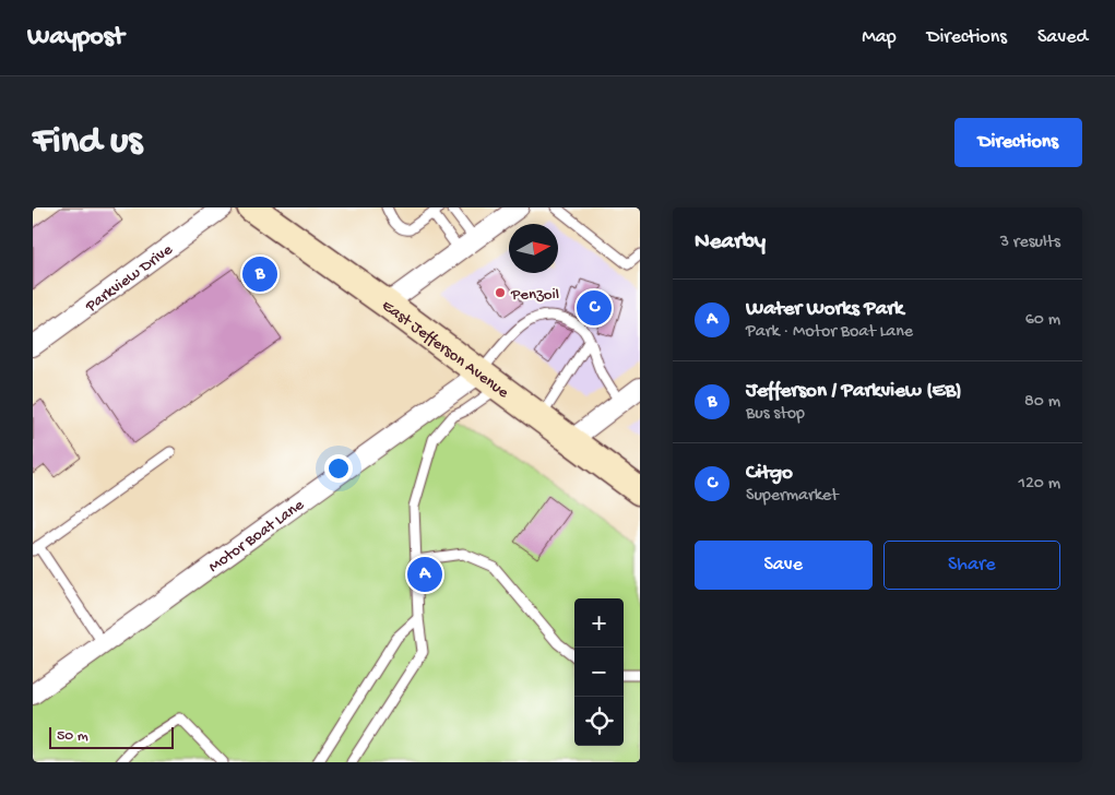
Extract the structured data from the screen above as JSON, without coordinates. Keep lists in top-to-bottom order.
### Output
{
  "streets": {
    "main road": ["East Jefferson Avenue"],
    "street": ["Parkview Drive", "Motor Boat Lane"]
  },
  "crossings": [
    ["East Jefferson Avenue", "Motor Boat Lane"]
  ],
  "places": ["Penzoil"],
  "scale_bar": "50 m",
  "north": "right",
  "page": {
    "header": "Waypost",
    "nav": ["Map", "Directions", "Saved"],
    "buttons": [
      "Directions",
      ["Save", "Share"]
    ],
    "title": "Find us",
    "heading": ["Nearby", "3 results"],
    "pins": ["B", "C", "A"],
    "list": [
      {
        "mark": "A",
        "name": "Water Works Park",
        "note": "Park · Motor Boat Lane",
        "value": "60 m"
      },
      {
        "mark": "B",
        "name": "Jefferson / Parkview (EB)",
        "note": "Bus stop",
        "value": "80 m"
      },
      {
        "mark": "C",
        "name": "Citgo",
        "note": "Supermarket",
        "value": "120 m"
      }
    ],
    "map_buttons": ["+", "−"],
    "scale": "50 m"
  }
}
